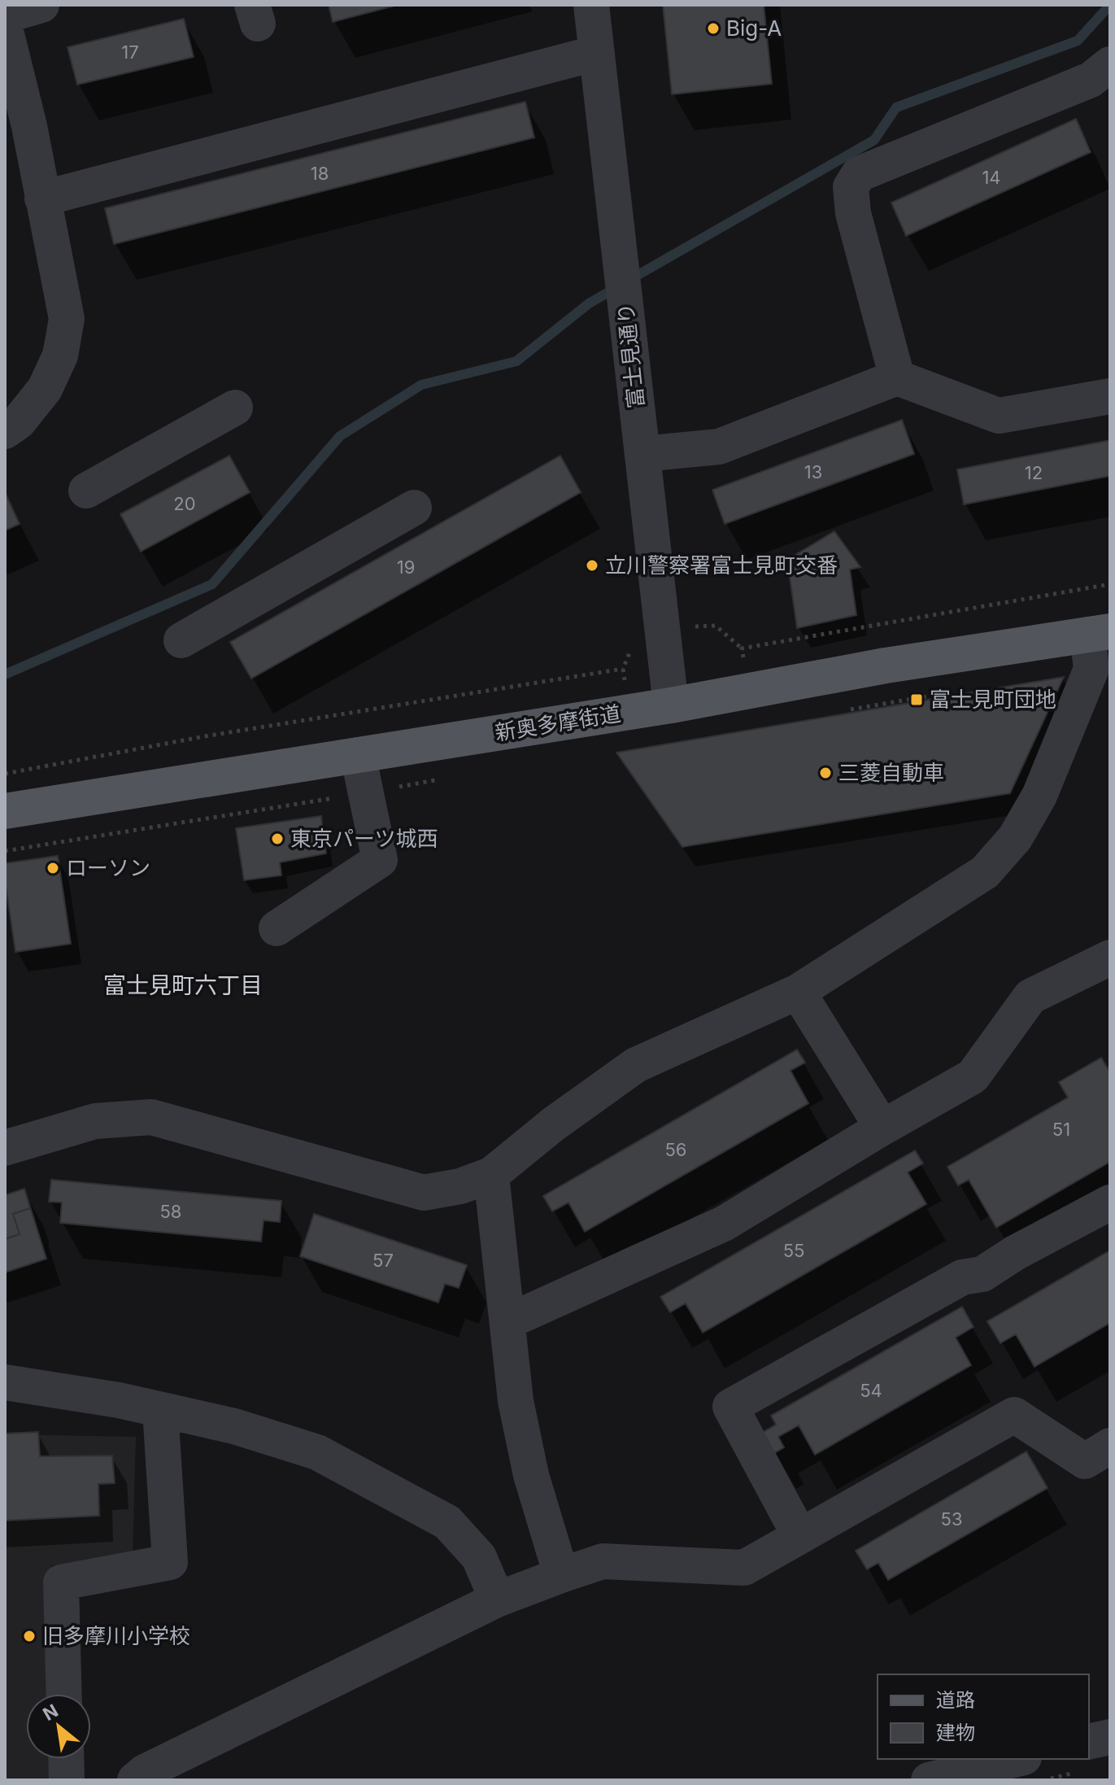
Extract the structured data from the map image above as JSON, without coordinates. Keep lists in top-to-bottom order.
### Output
{
  "streets": {
    "main road": ["新奥多摩街道"],
    "street": ["富士見通り"]
  },
  "crossings": [
    ["富士見通り", "新奥多摩街道"]
  ],
  "districts": ["富士見町六丁目"],
  "places": {
    "other": [
      "Big-A",
      "立川警察署富士見町交番",
      "三菱自動車",
      "東京パーツ城西",
      "ローソン",
      "旧多摩川小学校"
    ],
    "transit": ["富士見町団地"]
  },
  "house_numbers": [
    "17",
    "18",
    "14",
    "13",
    "12",
    "20",
    "19",
    "51",
    "56",
    "58",
    "55",
    "57",
    "54",
    "53"
  ],
  "legend": ["道路", "建物"],
  "north": "top left"
}
